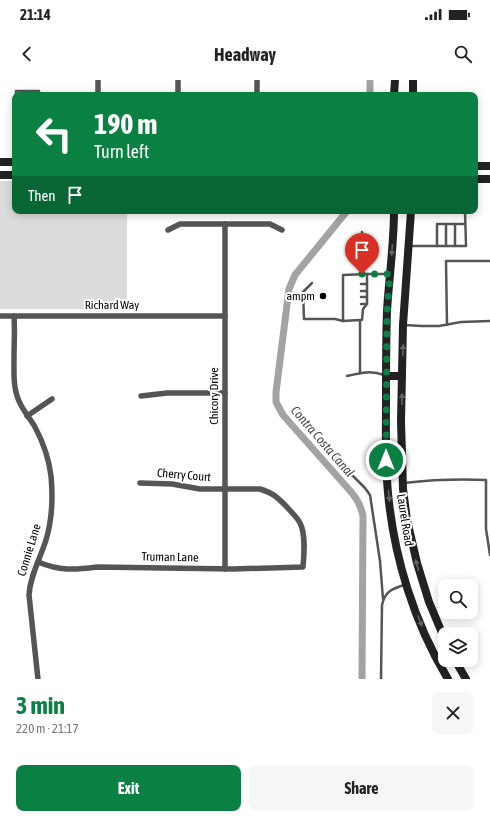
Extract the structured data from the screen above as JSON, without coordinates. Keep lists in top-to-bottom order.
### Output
{
  "streets": {
    "main road": ["Laurel Road"],
    "street": [
      "Richard Way",
      "Chicory Drive",
      "Cherry Court",
      "Connie Lane",
      "Truman Lane"
    ]
  },
  "crossings": [
    ["Richard Way", "Chicory Drive"],
    ["Richard Way", "Connie Lane"],
    ["Chicory Drive", "Cherry Court"],
    ["Chicory Drive", "Truman Lane"],
    ["Cherry Court", "Truman Lane"],
    ["Connie Lane", "Truman Lane"]
  ],
  "water": ["Contra Costa Canal"],
  "places": ["ampm"],
  "page": {
    "status": "21:14",
    "header": "Headway",
    "turn": ["190 m", "Turn left"],
    "then": "Then",
    "heading": ["3 min", "220 m · 21:17"],
    "buttons": ["Exit", "Share"]
  }
}
